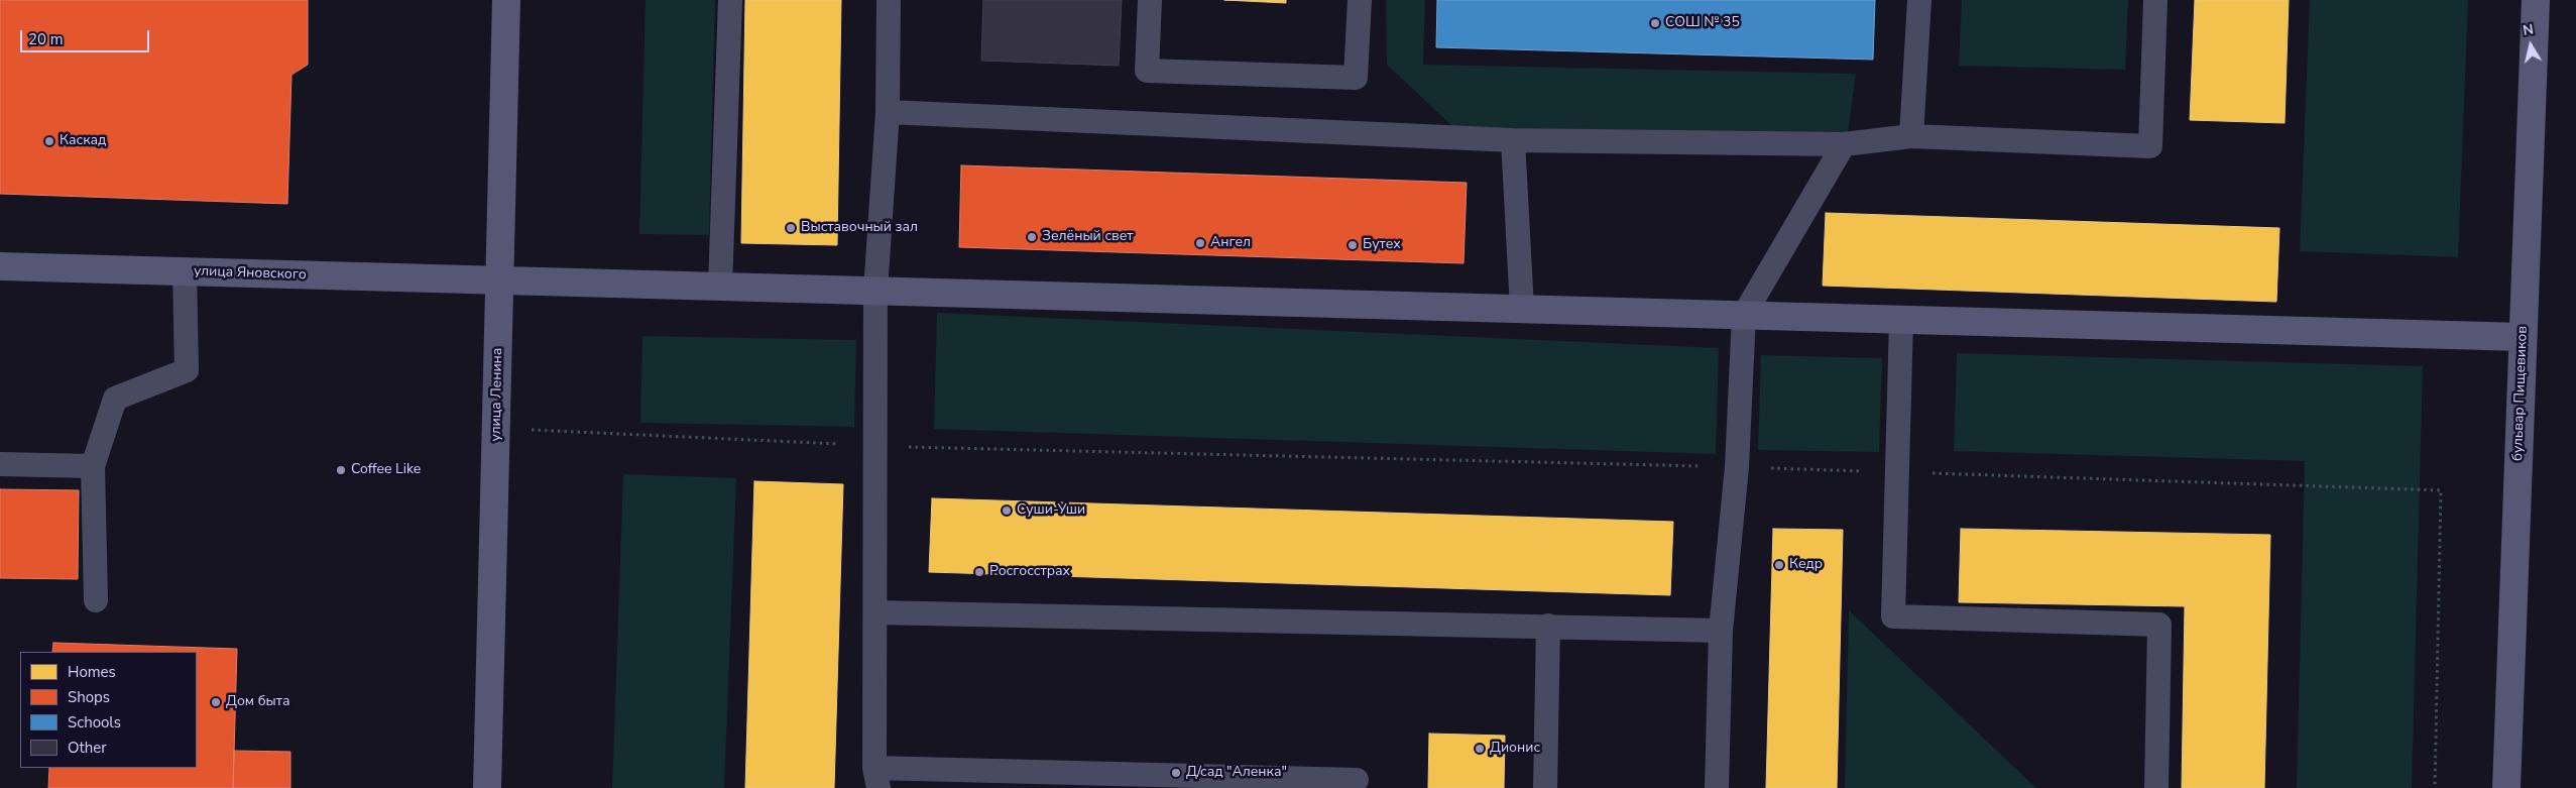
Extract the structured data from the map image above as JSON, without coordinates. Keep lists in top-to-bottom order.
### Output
{
  "streets": {
    "main road": ["улица Яновского", "бульвар Пищевиков", "улица Ленина"]
  },
  "crossings": [
    ["улица Яновского", "бульвар Пищевиков"],
    ["улица Яновского", "улица Ленина"]
  ],
  "places": [
    "СОШ № 35",
    "Каскад",
    "Выставочный зал",
    "Зелёный свет",
    "Ангел",
    "Бутех",
    "Coffee Like",
    "Суши-Уши",
    "Кедр",
    "Росгосстрах",
    "Дом быта",
    "Дионис",
    "Д/сад \"Аленка\""
  ],
  "legend": [
    "Homes",
    "Shops",
    "Schools",
    "Other"
  ],
  "scale_bar": "20 m",
  "north": "top"
}
